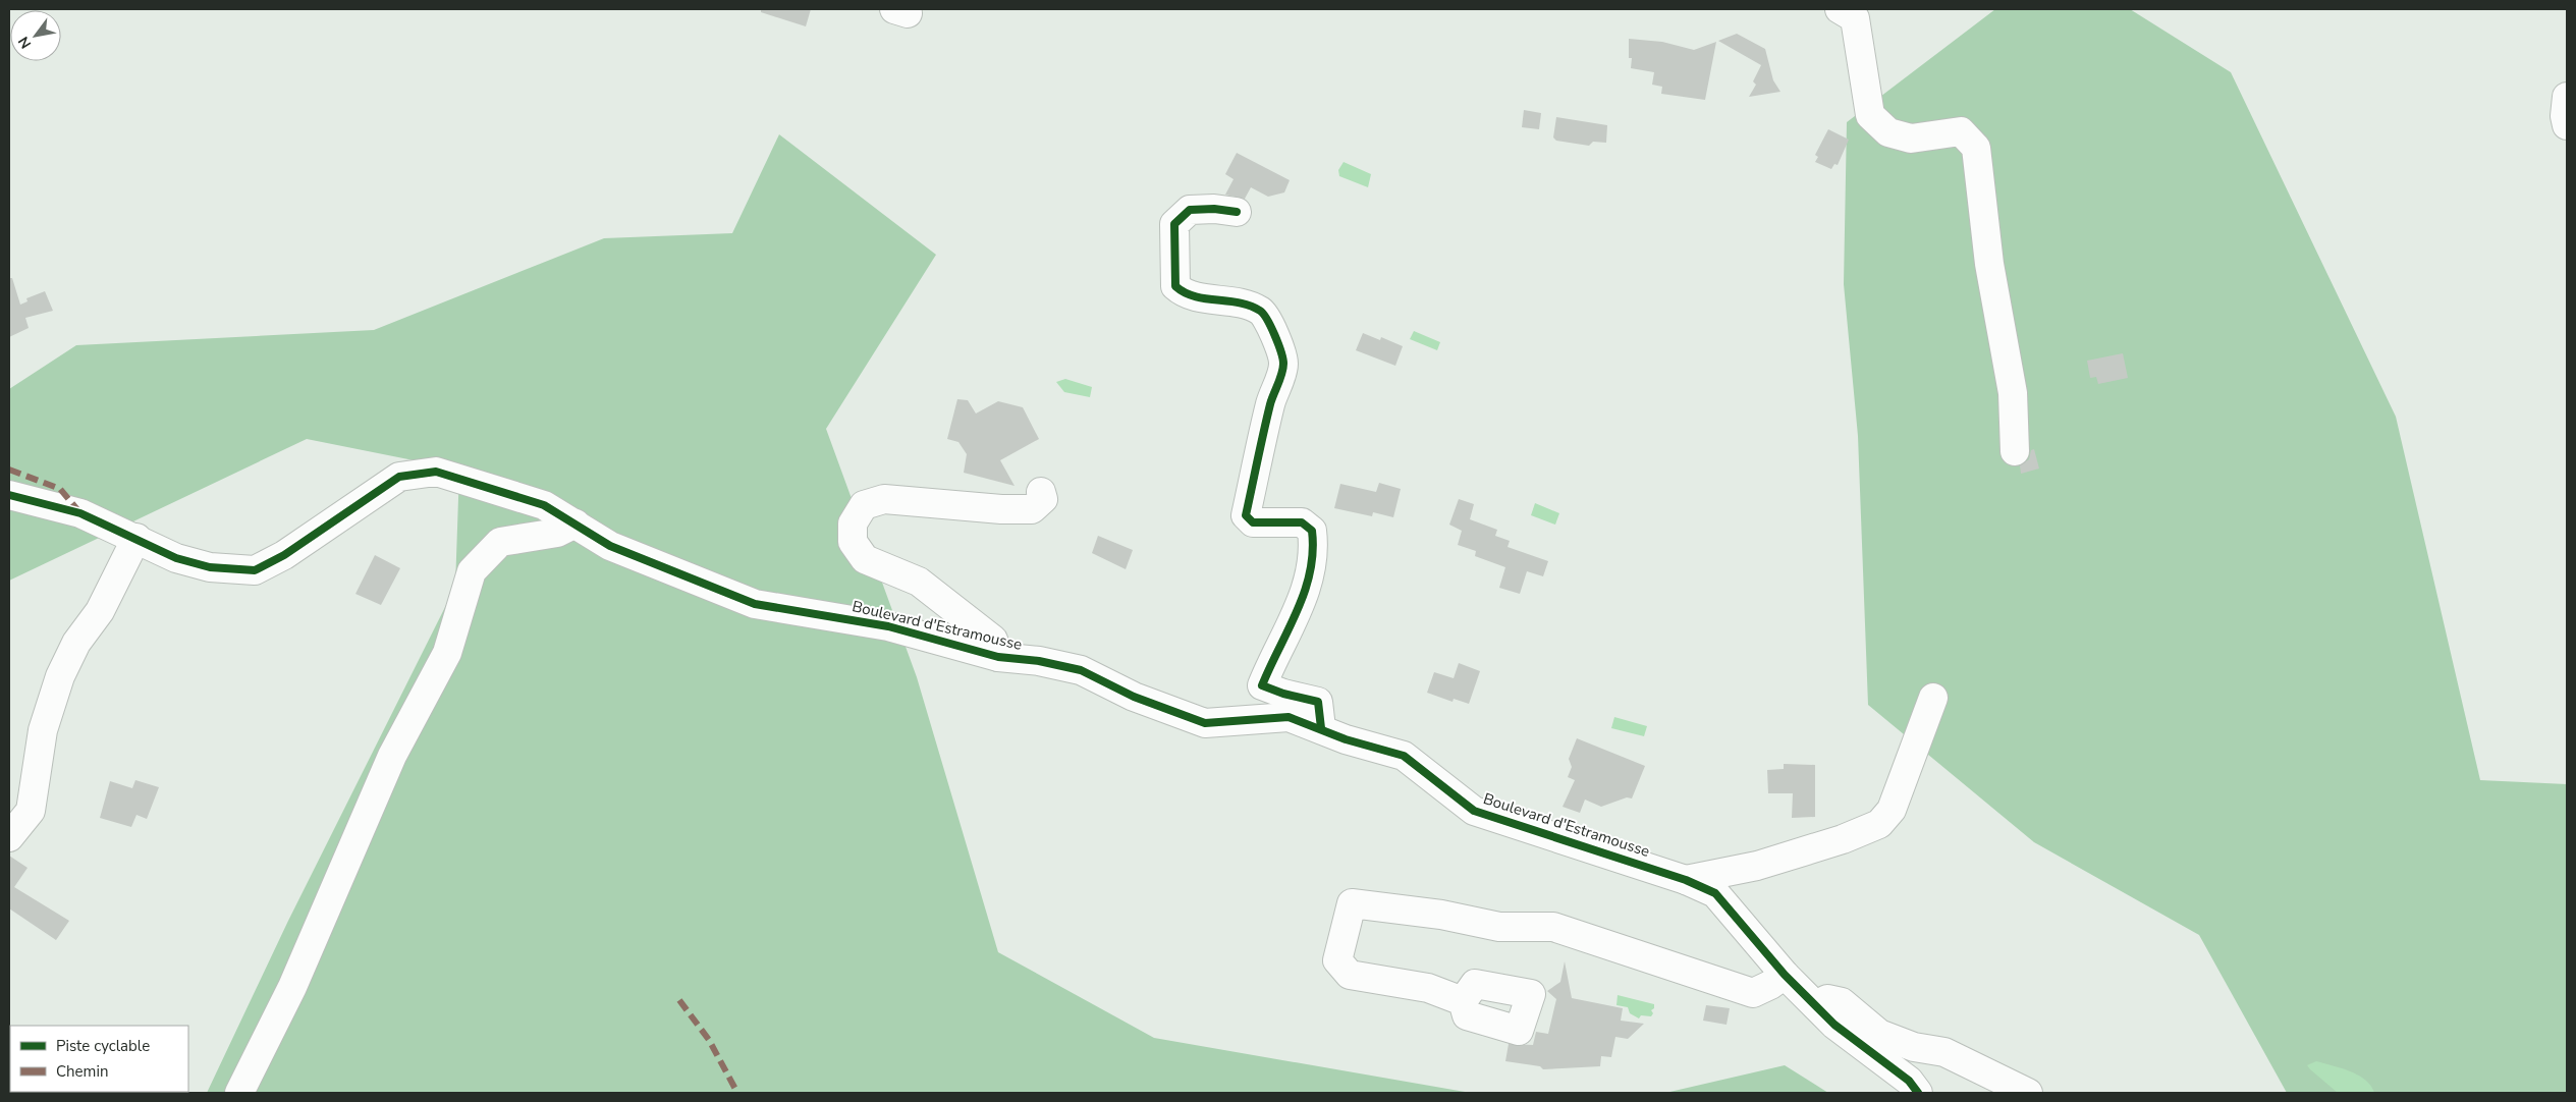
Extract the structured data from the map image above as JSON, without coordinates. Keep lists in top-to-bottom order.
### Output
{
  "streets": {
    "street": ["Boulevard d'Estramousse"]
  },
  "legend": ["Piste cyclable", "Chemin"],
  "north": "bottom left"
}
